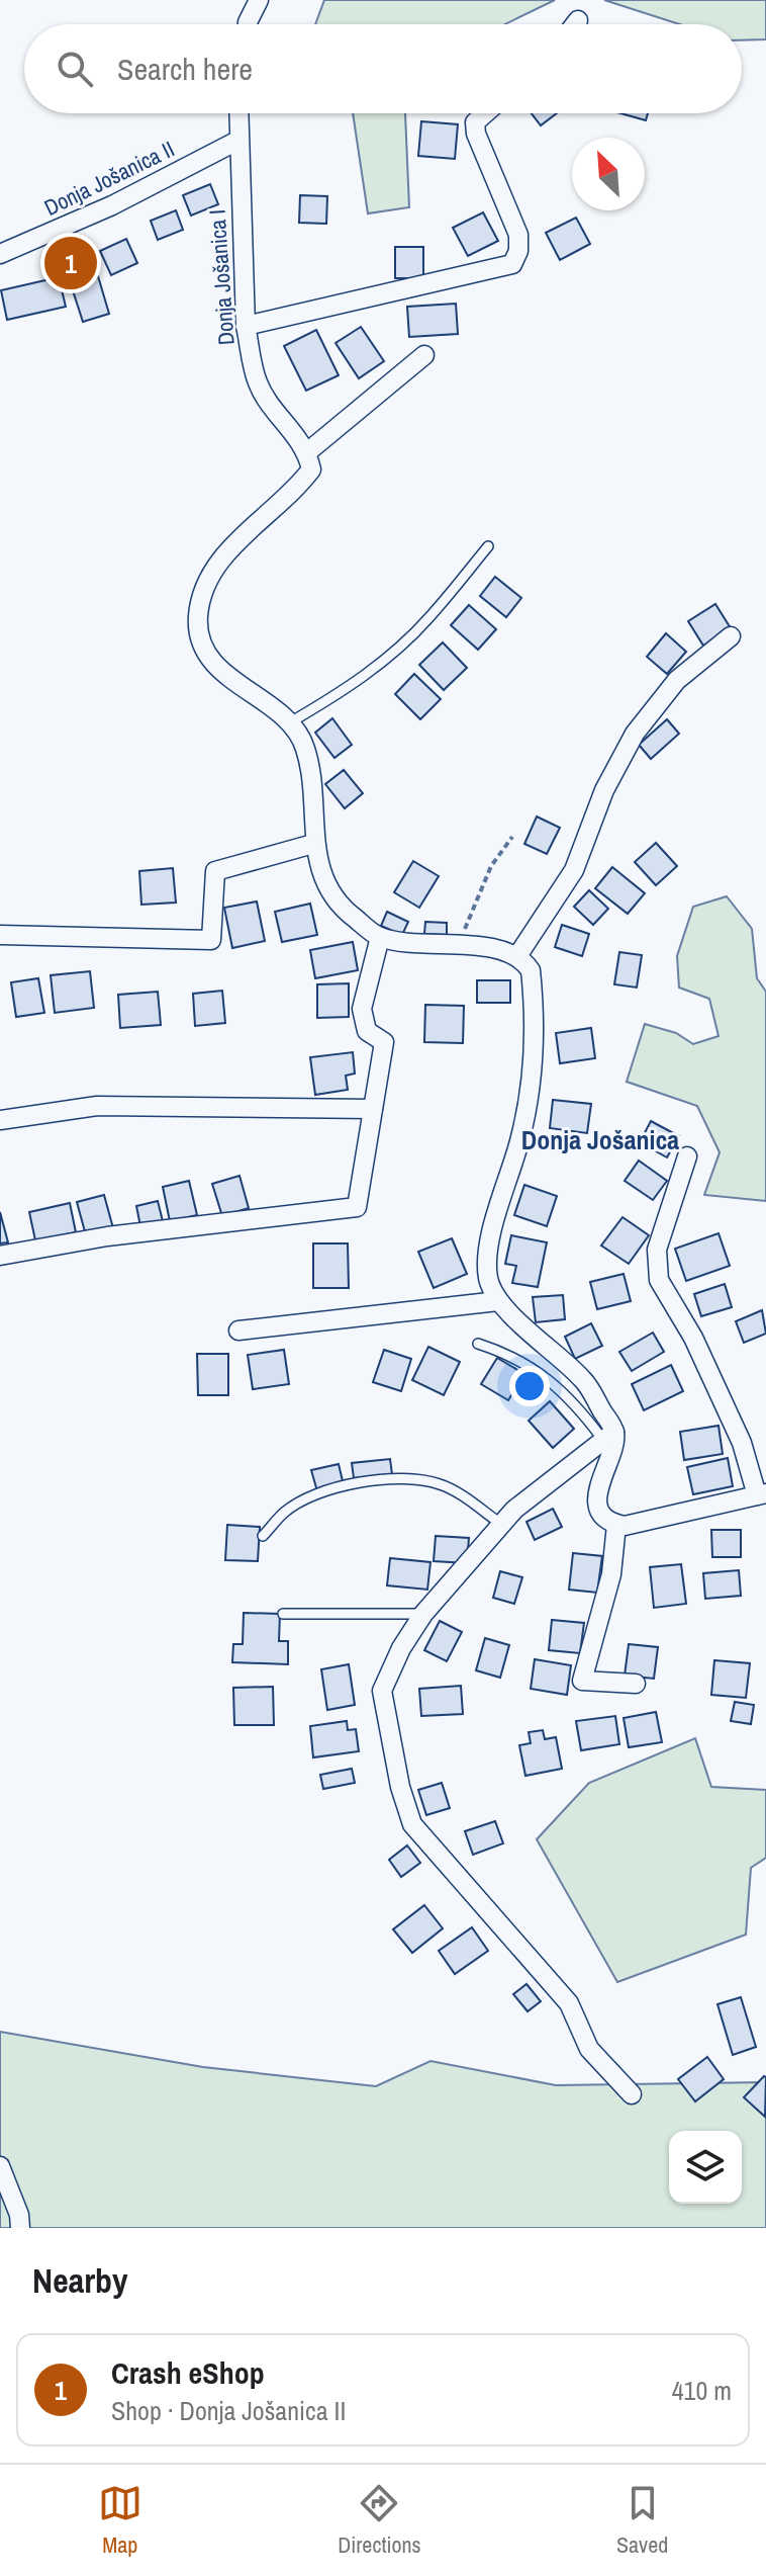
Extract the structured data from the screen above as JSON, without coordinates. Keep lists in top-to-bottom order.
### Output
{
  "streets": {
    "street": ["Donja Jošanica II", "Donja Jošanica I"]
  },
  "crossings": [
    ["Donja Jošanica II", "Donja Jošanica I"]
  ],
  "districts": ["Donja Jošanica"],
  "north": "top left",
  "page": {
    "search": "Search here",
    "pins": "1",
    "heading": "Nearby",
    "list": [
      {
        "mark": "1",
        "name": "Crash eShop",
        "note": "Shop · Donja Jošanica II",
        "value": "410 m"
      }
    ],
    "nav": ["Map", "Directions", "Saved"]
  }
}
